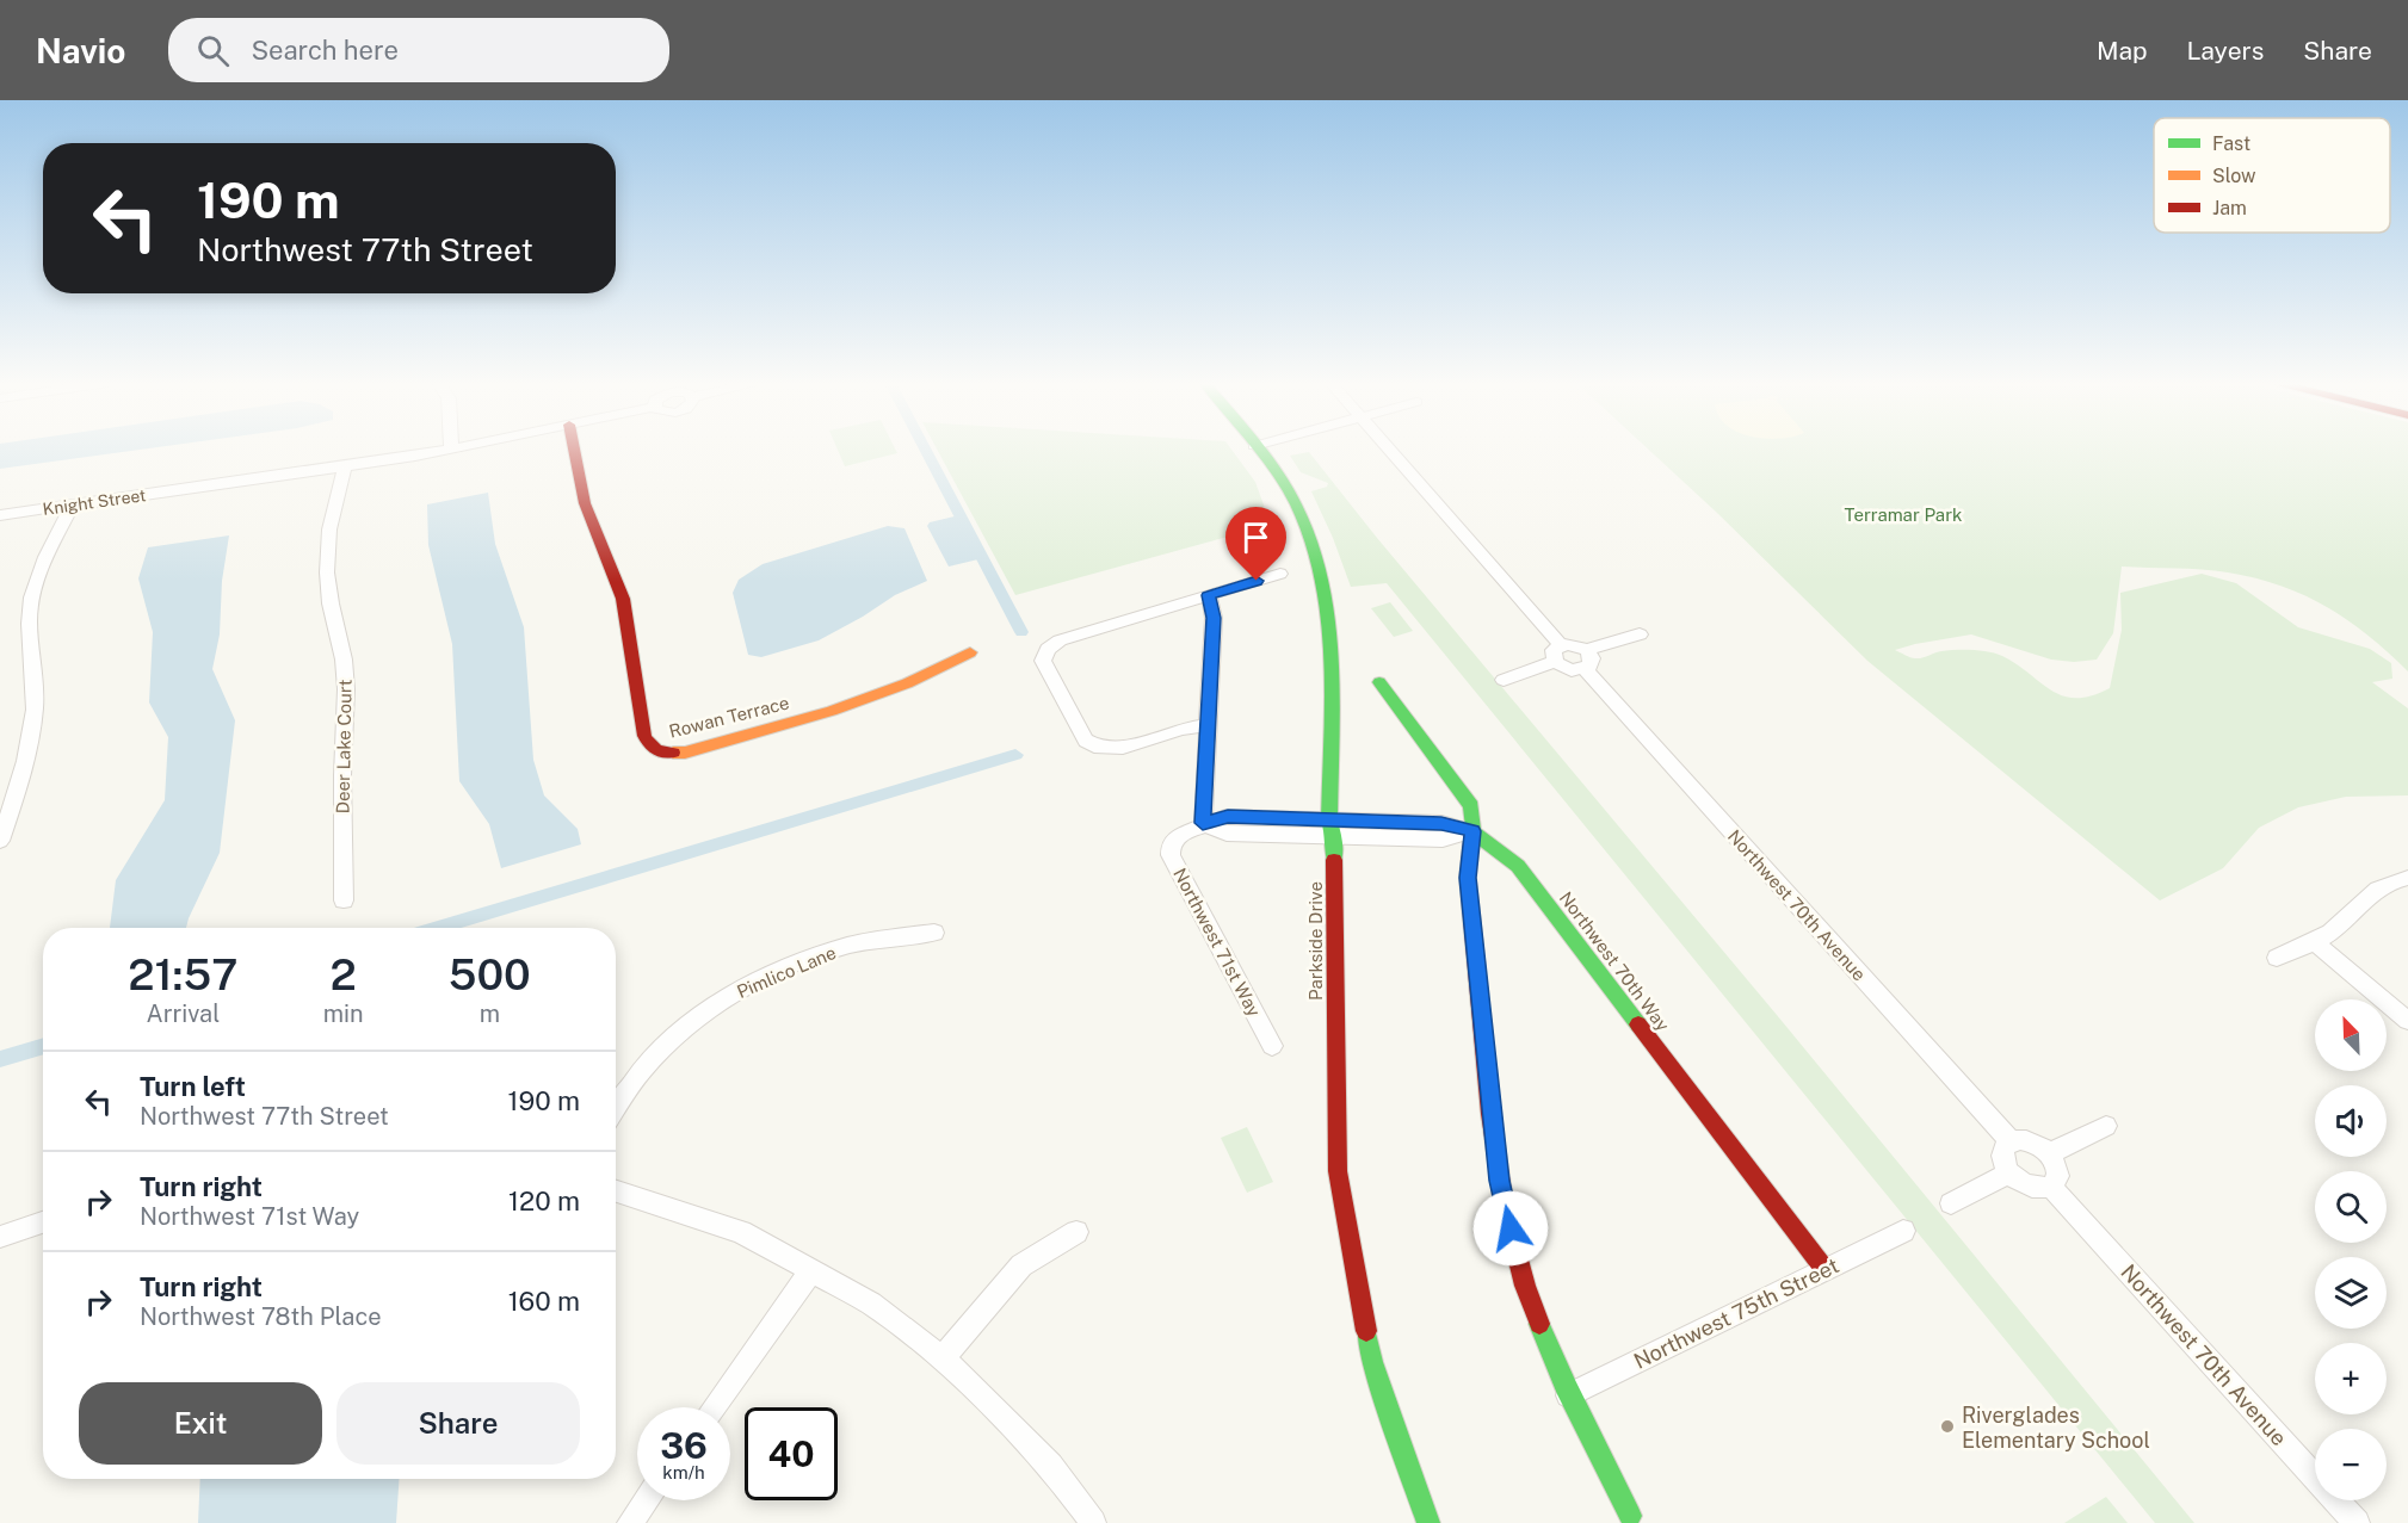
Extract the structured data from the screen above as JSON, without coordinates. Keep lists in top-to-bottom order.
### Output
{
  "streets": {
    "street": [
      "Knight Street",
      "Rowan Terrace",
      "Deer Lake Court",
      "Northwest 70th Avenue",
      "Parkside Drive",
      "Northwest 71st Way",
      "Northwest 70th Way",
      "Pimlico Lane",
      "Northwest 75th Street"
    ]
  },
  "crossings": [
    ["Knight Street", "Deer Lake Court"],
    ["Northwest 70th Way", "Northwest 75th Street"]
  ],
  "parks": ["Terramar Park"],
  "places": ["Riverglades Elementary School"],
  "legend": ["Fast", "Slow", "Jam"],
  "north": "top left",
  "page": {
    "header": "Navio",
    "search": "Search here",
    "nav": ["Map", "Layers", "Share"],
    "turn": ["190 m", "Northwest 77th Street"],
    "eta": [
      "21:57",
      "Arrival",
      "2",
      "min",
      "500",
      "m"
    ],
    "map_buttons": ["+", "−"],
    "list": [
      {
        "name": "Turn left",
        "note": "Northwest 77th Street",
        "value": "190 m"
      },
      {
        "name": "Turn right",
        "note": "Northwest 71st Way",
        "value": "120 m"
      },
      {
        "name": "Turn right",
        "note": "Northwest 78th Place",
        "value": "160 m"
      }
    ],
    "buttons": ["Exit", "Share"],
    "speed": "36 km/h",
    "limit": "40"
  }
}
